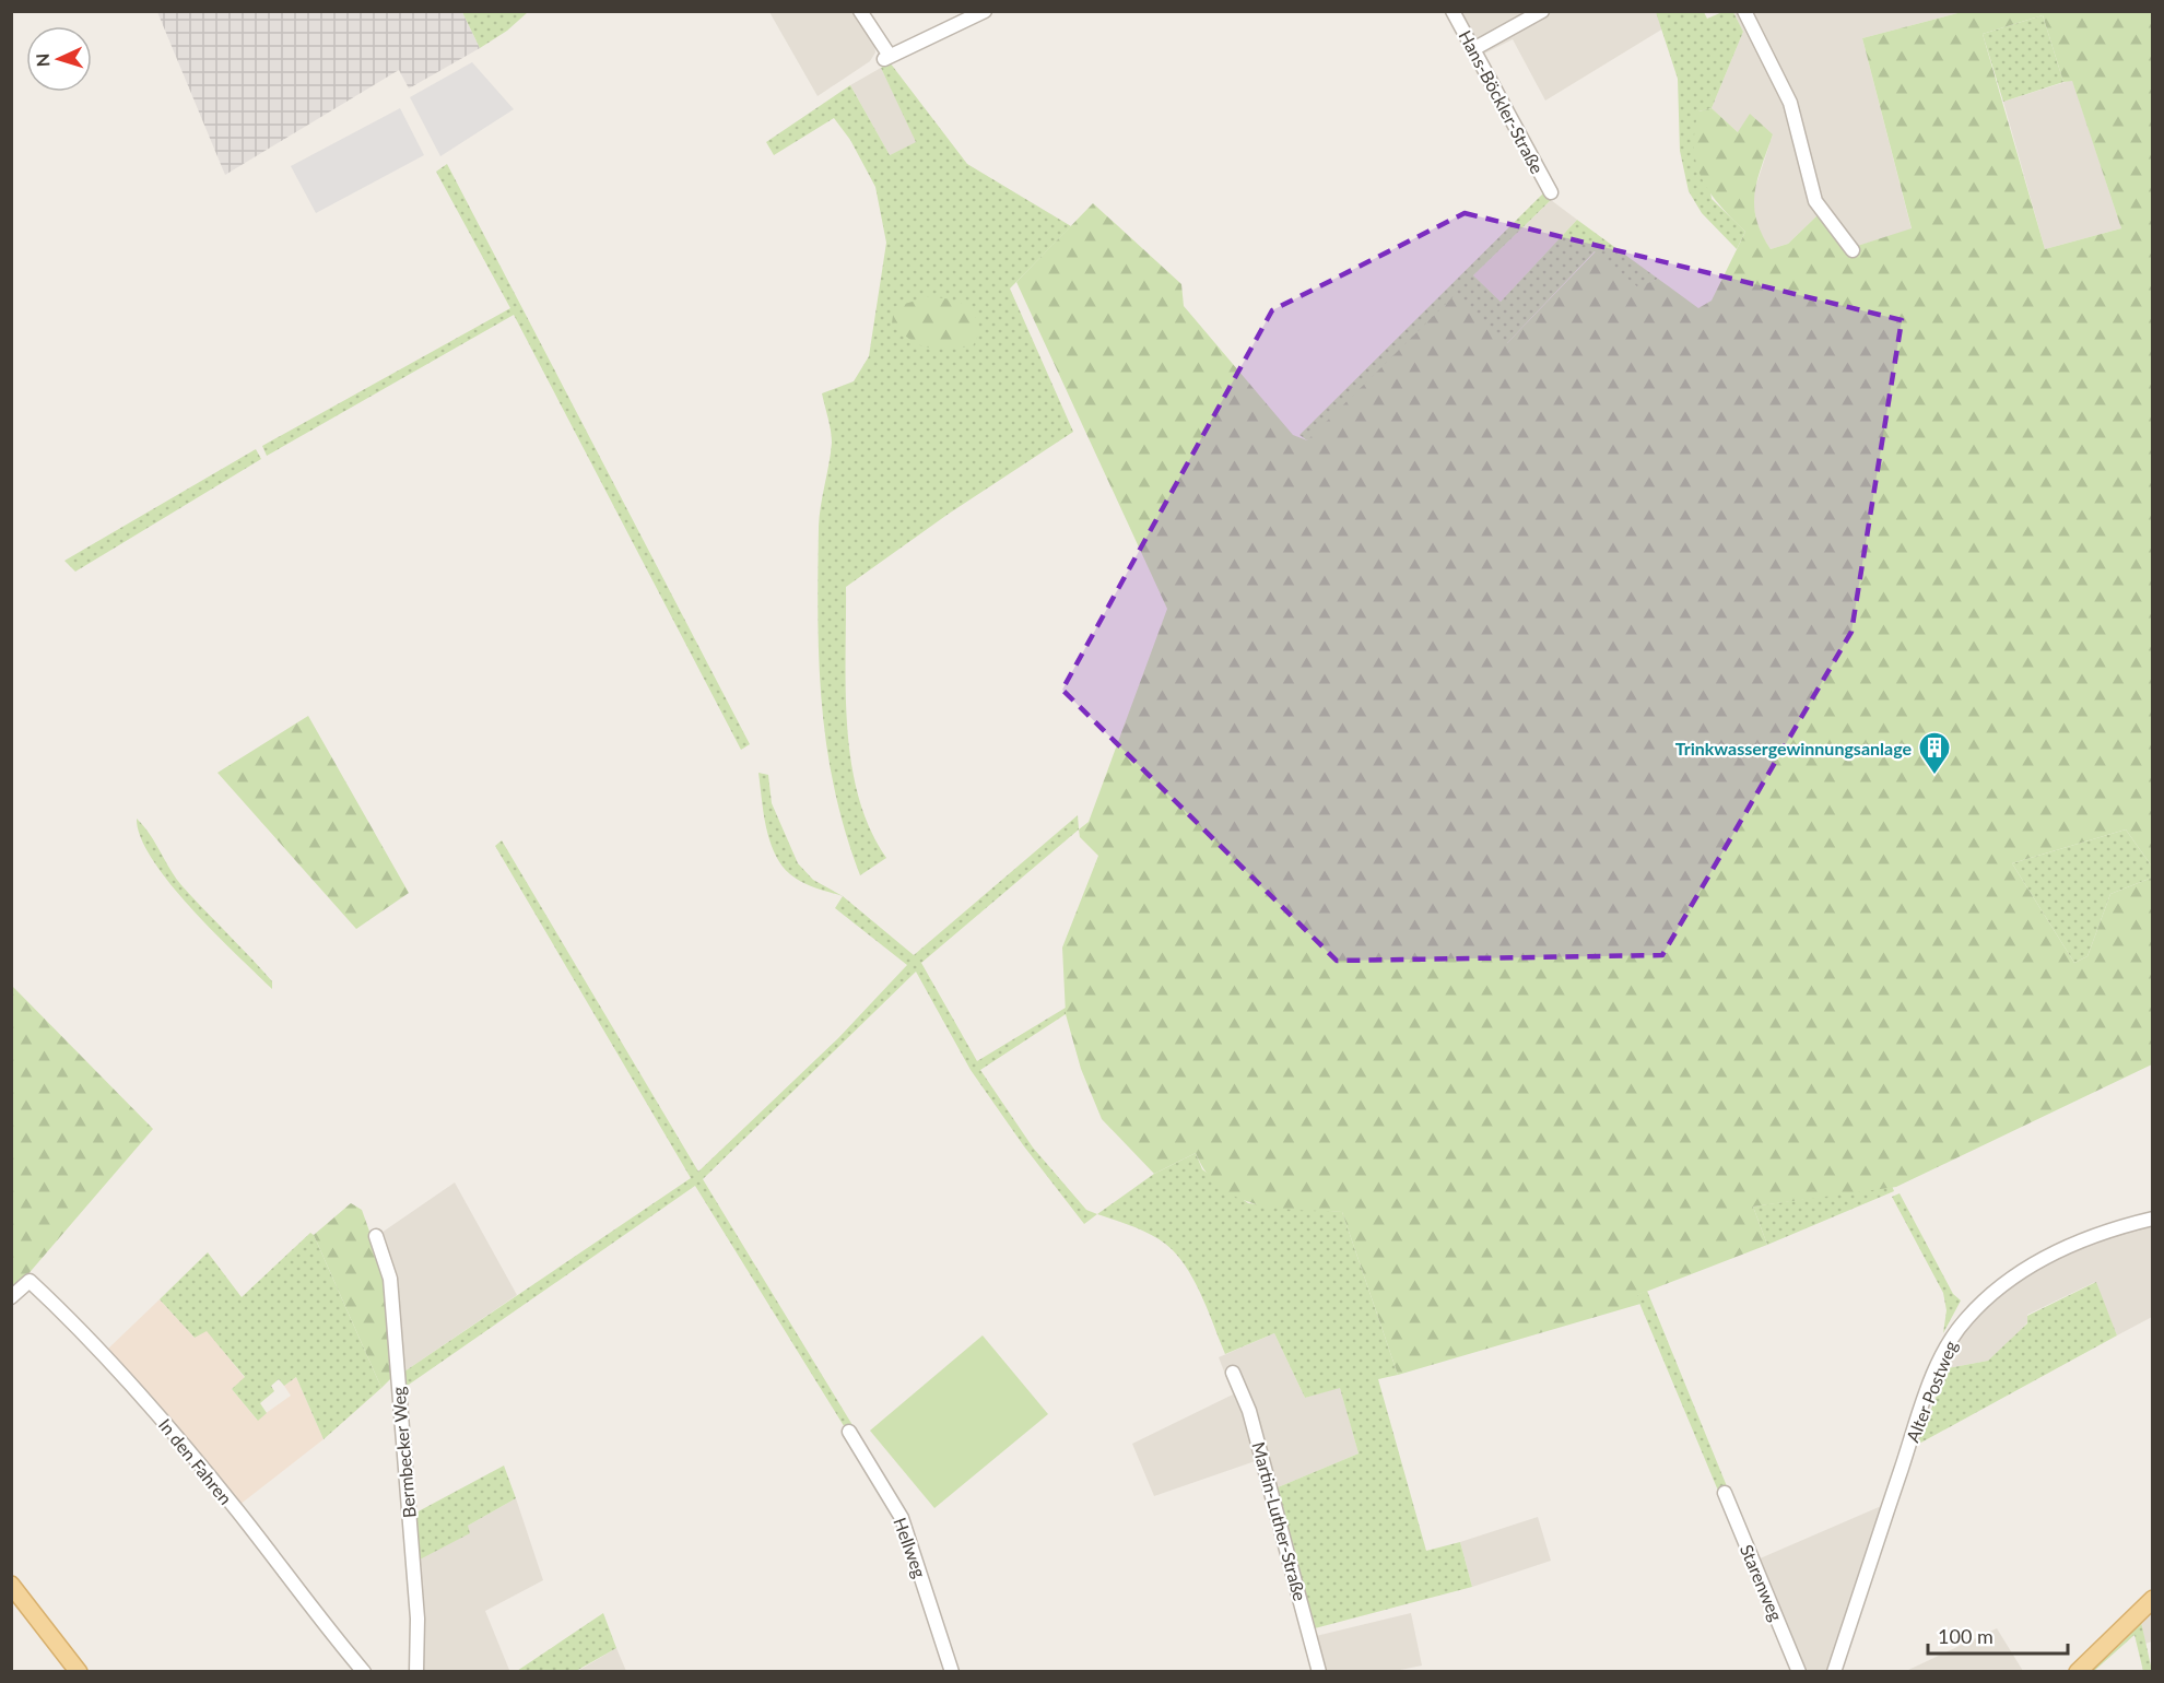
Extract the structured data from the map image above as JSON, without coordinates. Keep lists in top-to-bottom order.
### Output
{
  "streets": {
    "street": [
      "Hans-Böckler-Straße",
      "Alter Postweg",
      "Bermbecker Weg",
      "In den Fahren",
      "Martin-Luther-Straße",
      "Hellweg",
      "Starenweg"
    ]
  },
  "places": {
    "building": ["Trinkwassergewinnungsanlage"]
  },
  "scale_bar": "100 m",
  "north": "left"
}
